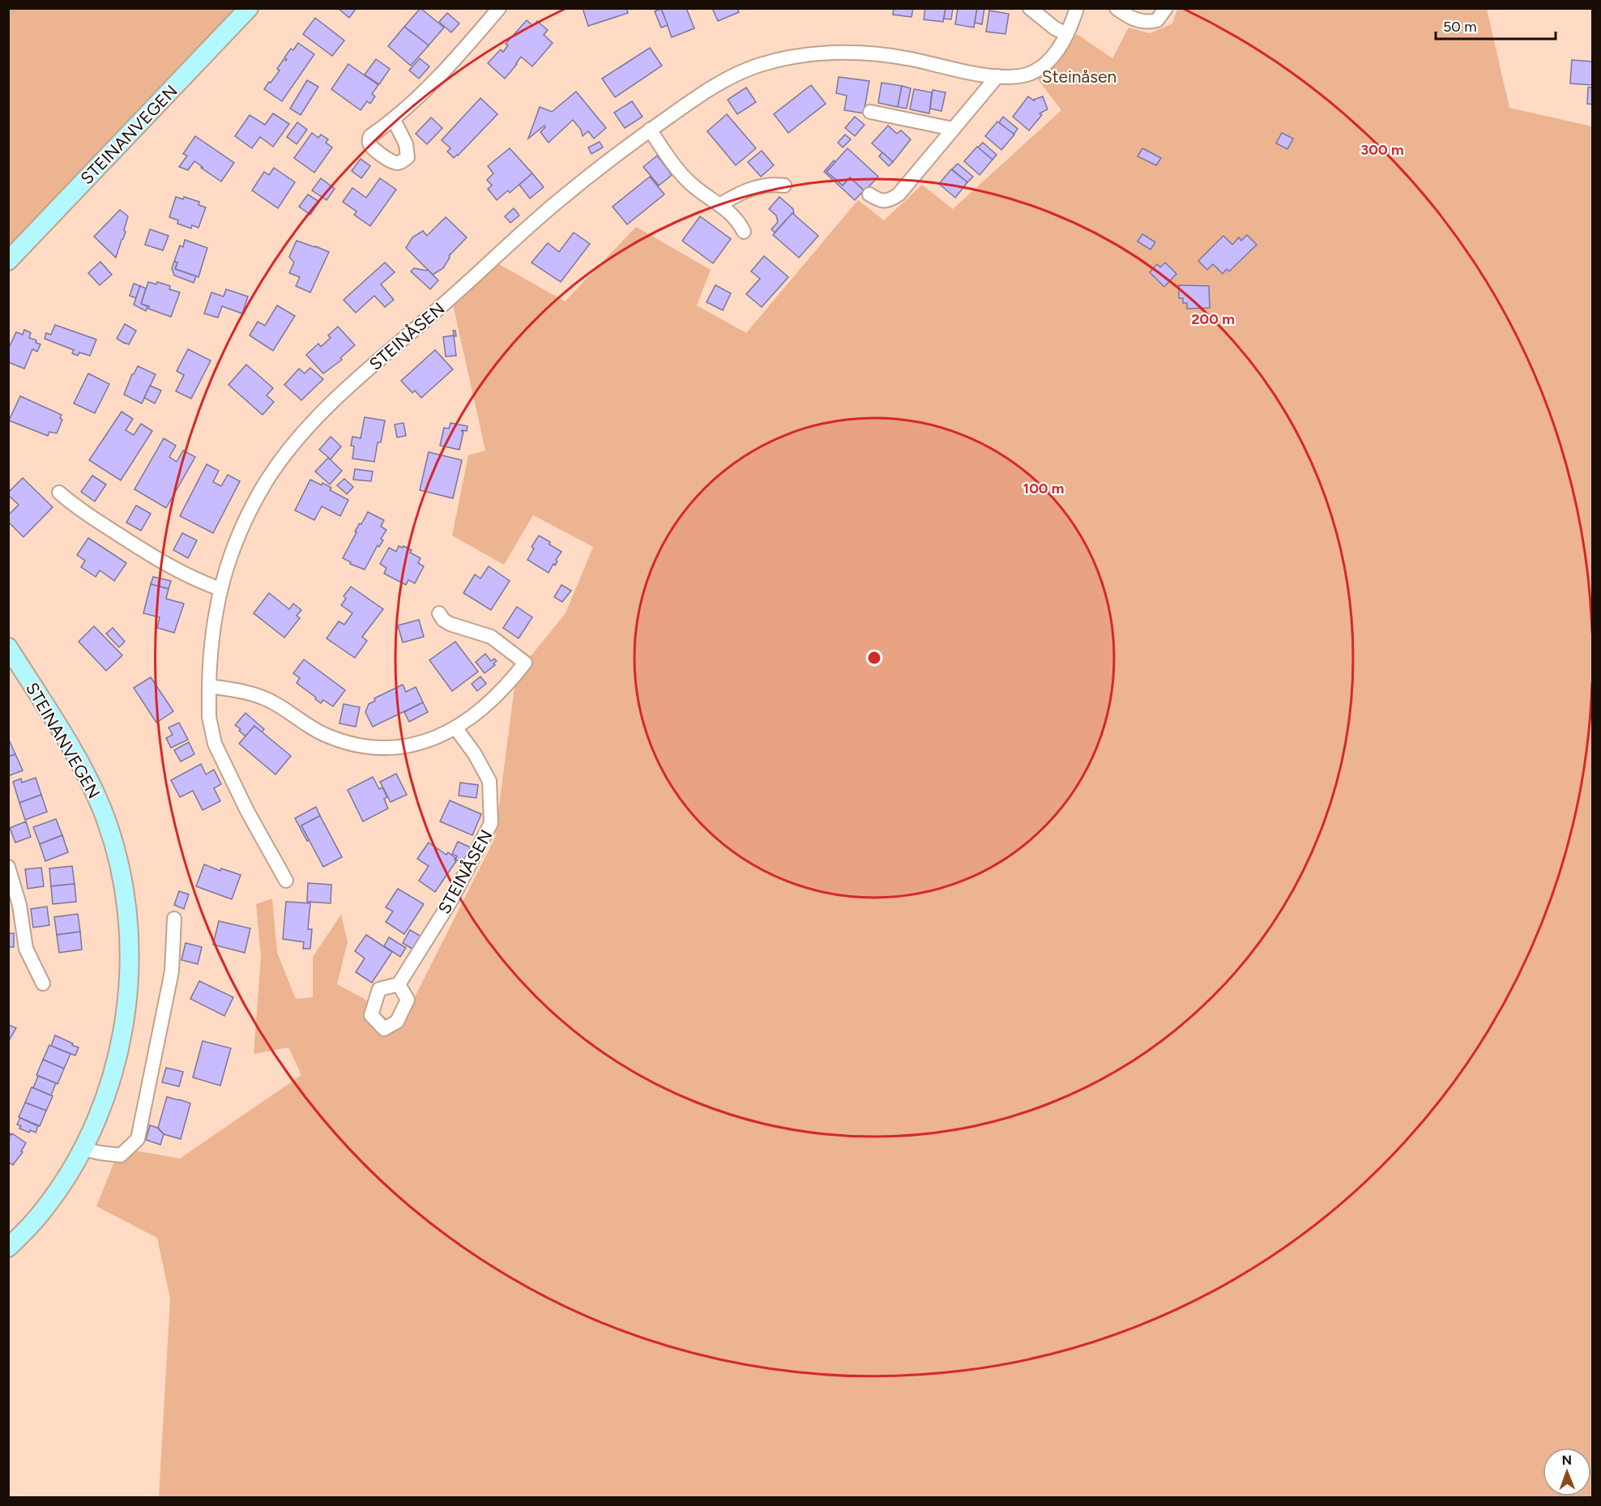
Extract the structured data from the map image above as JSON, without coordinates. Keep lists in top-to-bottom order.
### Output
{
  "streets": {
    "main road": ["STEINANVEGEN"],
    "street": ["STEINÅSEN"]
  },
  "parks": ["Steinåsen"],
  "scale_bar": "50 m",
  "north": "top",
  "rings": ["300 m", "200 m", "100 m"]
}
